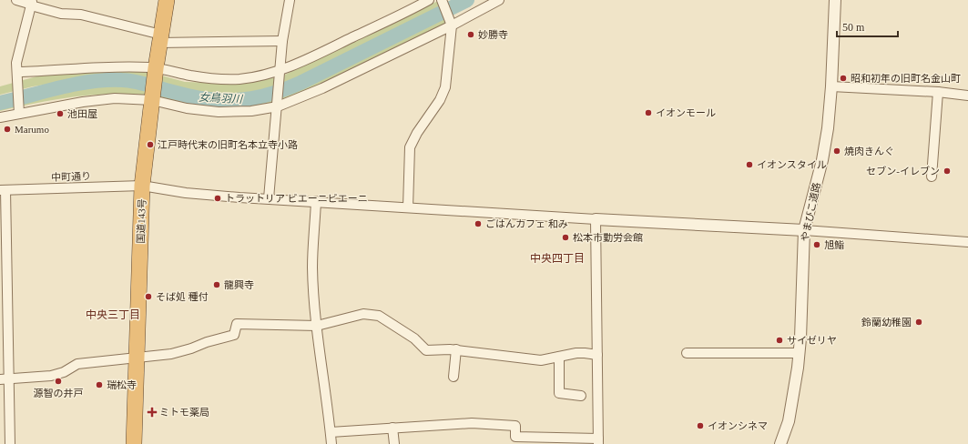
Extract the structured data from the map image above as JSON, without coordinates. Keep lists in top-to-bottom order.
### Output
{
  "streets": {
    "highway": ["国道143号"],
    "street": ["中町通り", "やまびこ道路"]
  },
  "crossings": [
    ["中町通り", "国道143号"]
  ],
  "districts": ["中央四丁目", "中央三丁目"],
  "water": ["女鳥羽川"],
  "places": {
    "other": [
      "妙勝寺",
      "昭和初年の旧町名金山町",
      "イオンモール",
      "池田屋",
      "Marumo",
      "江戸時代末の旧町名本立寺小路",
      "焼肉きんぐ",
      "イオンスタイル",
      "セブン-イレブン",
      "トラットリア ビエーニビエーニ",
      "ごはんカフェ 和み",
      "松本市勤労会館",
      "旭鮨",
      "龍興寺",
      "そば処 種付",
      "鈴蘭幼稚園",
      "サイゼリヤ",
      "源智の井戸",
      "瑞松寺",
      "イオンシネマ"
    ],
    "health": ["ミトモ薬局"]
  },
  "scale_bar": "50 m"
}
